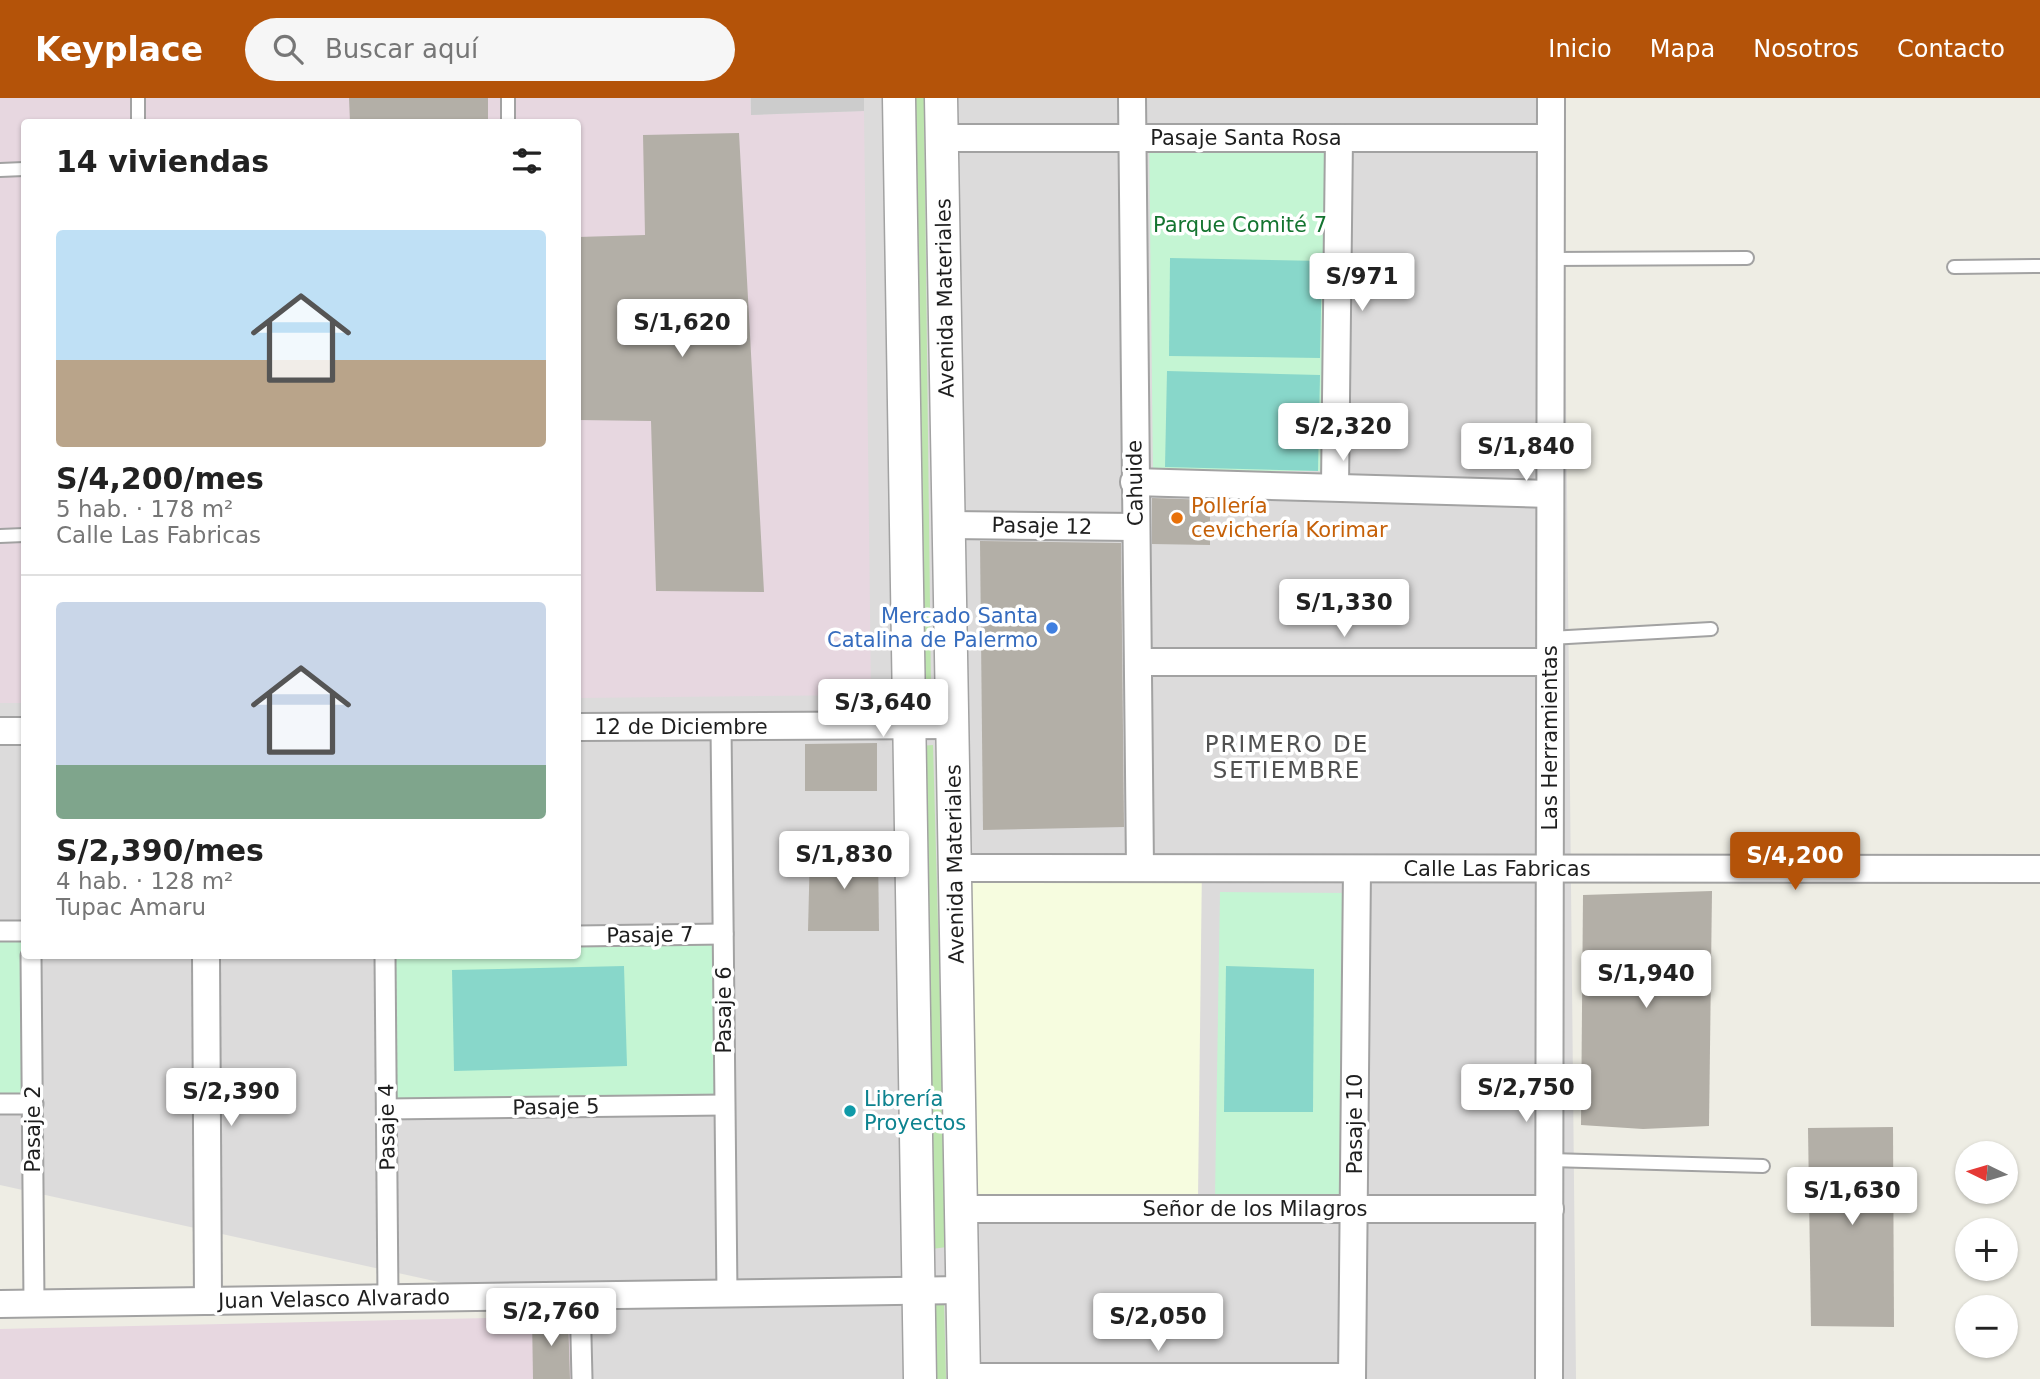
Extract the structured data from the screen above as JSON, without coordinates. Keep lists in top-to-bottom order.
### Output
{
  "streets": {
    "street": [
      "Pasaje Santa Rosa",
      "Avenida Materiales",
      "Cahuide",
      "Pasaje 12",
      "12 de Diciembre",
      "Las Herramientas",
      "Calle Las Fabricas",
      "Pasaje 7",
      "Pasaje 6",
      "Pasaje 5",
      "Pasaje 10",
      "Pasaje 4",
      "Pasaje 2",
      "Señor de los Milagros",
      "Juan Velasco Alvarado"
    ]
  },
  "crossings": [
    ["Pasaje Santa Rosa", "Avenida Materiales"],
    ["Pasaje Santa Rosa", "Cahuide"],
    ["Pasaje Santa Rosa", "Las Herramientas"],
    ["Avenida Materiales", "Pasaje 12"],
    ["Avenida Materiales", "12 de Diciembre"],
    ["Avenida Materiales", "Calle Las Fabricas"],
    ["Avenida Materiales", "Señor de los Milagros"],
    ["Avenida Materiales", "Juan Velasco Alvarado"],
    ["Cahuide", "Pasaje 12"],
    ["Cahuide", "Calle Las Fabricas"],
    ["12 de Diciembre", "Pasaje 6"],
    ["Las Herramientas", "Calle Las Fabricas"],
    ["Las Herramientas", "Señor de los Milagros"],
    ["Calle Las Fabricas", "Pasaje 10"],
    ["Pasaje 7", "Pasaje 6"],
    ["Pasaje 6", "Pasaje 5"],
    ["Pasaje 6", "Juan Velasco Alvarado"],
    ["Pasaje 5", "Pasaje 4"],
    ["Pasaje 10", "Señor de los Milagros"],
    ["Pasaje 4", "Juan Velasco Alvarado"],
    ["Pasaje 2", "Juan Velasco Alvarado"]
  ],
  "districts": ["PRIMERO DE SETIEMBRE"],
  "parks": ["Parque Comité 7"],
  "places": ["Pollería cevichería Korimar", "Mercado Santa Catalina de Palermo", "Librería Proyectos"],
  "north": "left",
  "page": {
    "header": "Keyplace",
    "search": "Buscar aquí",
    "nav": [
      "Inicio",
      "Mapa",
      "Nosotros",
      "Contacto"
    ],
    "heading": "14 viviendas",
    "list": [
      {
        "name": "S/4,200/mes",
        "note": "5 hab. · 178 m² · Calle Las Fabricas"
      },
      {
        "name": "S/2,390/mes",
        "note": "4 hab. · 128 m² · Tupac Amaru"
      }
    ],
    "price": [
      "S/971",
      "S/1,620",
      "S/2,320",
      "S/1,840",
      "S/1,330",
      "S/3,640",
      "S/1,830",
      "S/4,200",
      "S/1,940",
      "S/2,750",
      "S/2,390",
      "S/1,630",
      "S/2,760",
      "S/2,050"
    ],
    "map_buttons": ["+", "−"]
  }
}
